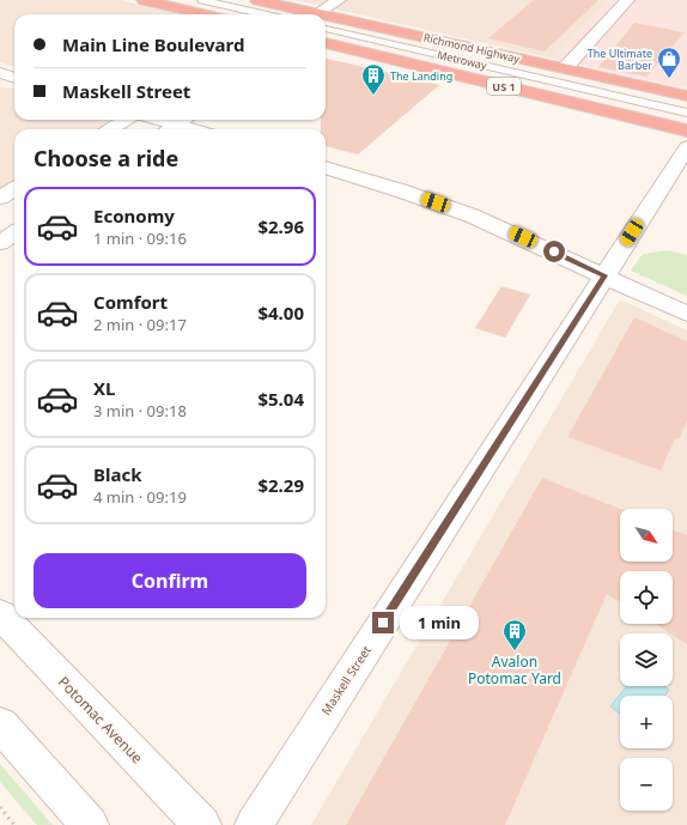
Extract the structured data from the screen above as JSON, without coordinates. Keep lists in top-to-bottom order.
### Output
{
  "streets": {
    "highway": ["Richmond Highway", "US 1"],
    "street": ["Maskell Street", "Potomac Avenue"],
    "lane": ["Metroway"]
  },
  "places": {
    "shop": ["The Ultimate Barber"],
    "building": ["The Landing", "Avalon Potomac Yard"]
  },
  "north": "bottom right",
  "page": {
    "banner": ["Main Line Boulevard", "Maskell Street"],
    "heading": "Choose a ride",
    "list": [
      {
        "name": "Economy",
        "note": "1 min · 09:16",
        "value": "$2.96"
      },
      {
        "name": "Comfort",
        "note": "2 min · 09:17",
        "value": "$4.00"
      },
      {
        "name": "XL",
        "note": "3 min · 09:18",
        "value": "$5.04"
      },
      {
        "name": "Black",
        "note": "4 min · 09:19",
        "value": "$2.29"
      }
    ],
    "map_buttons": ["+", "−"],
    "buttons": "Confirm",
    "bubble": "1 min"
  }
}
